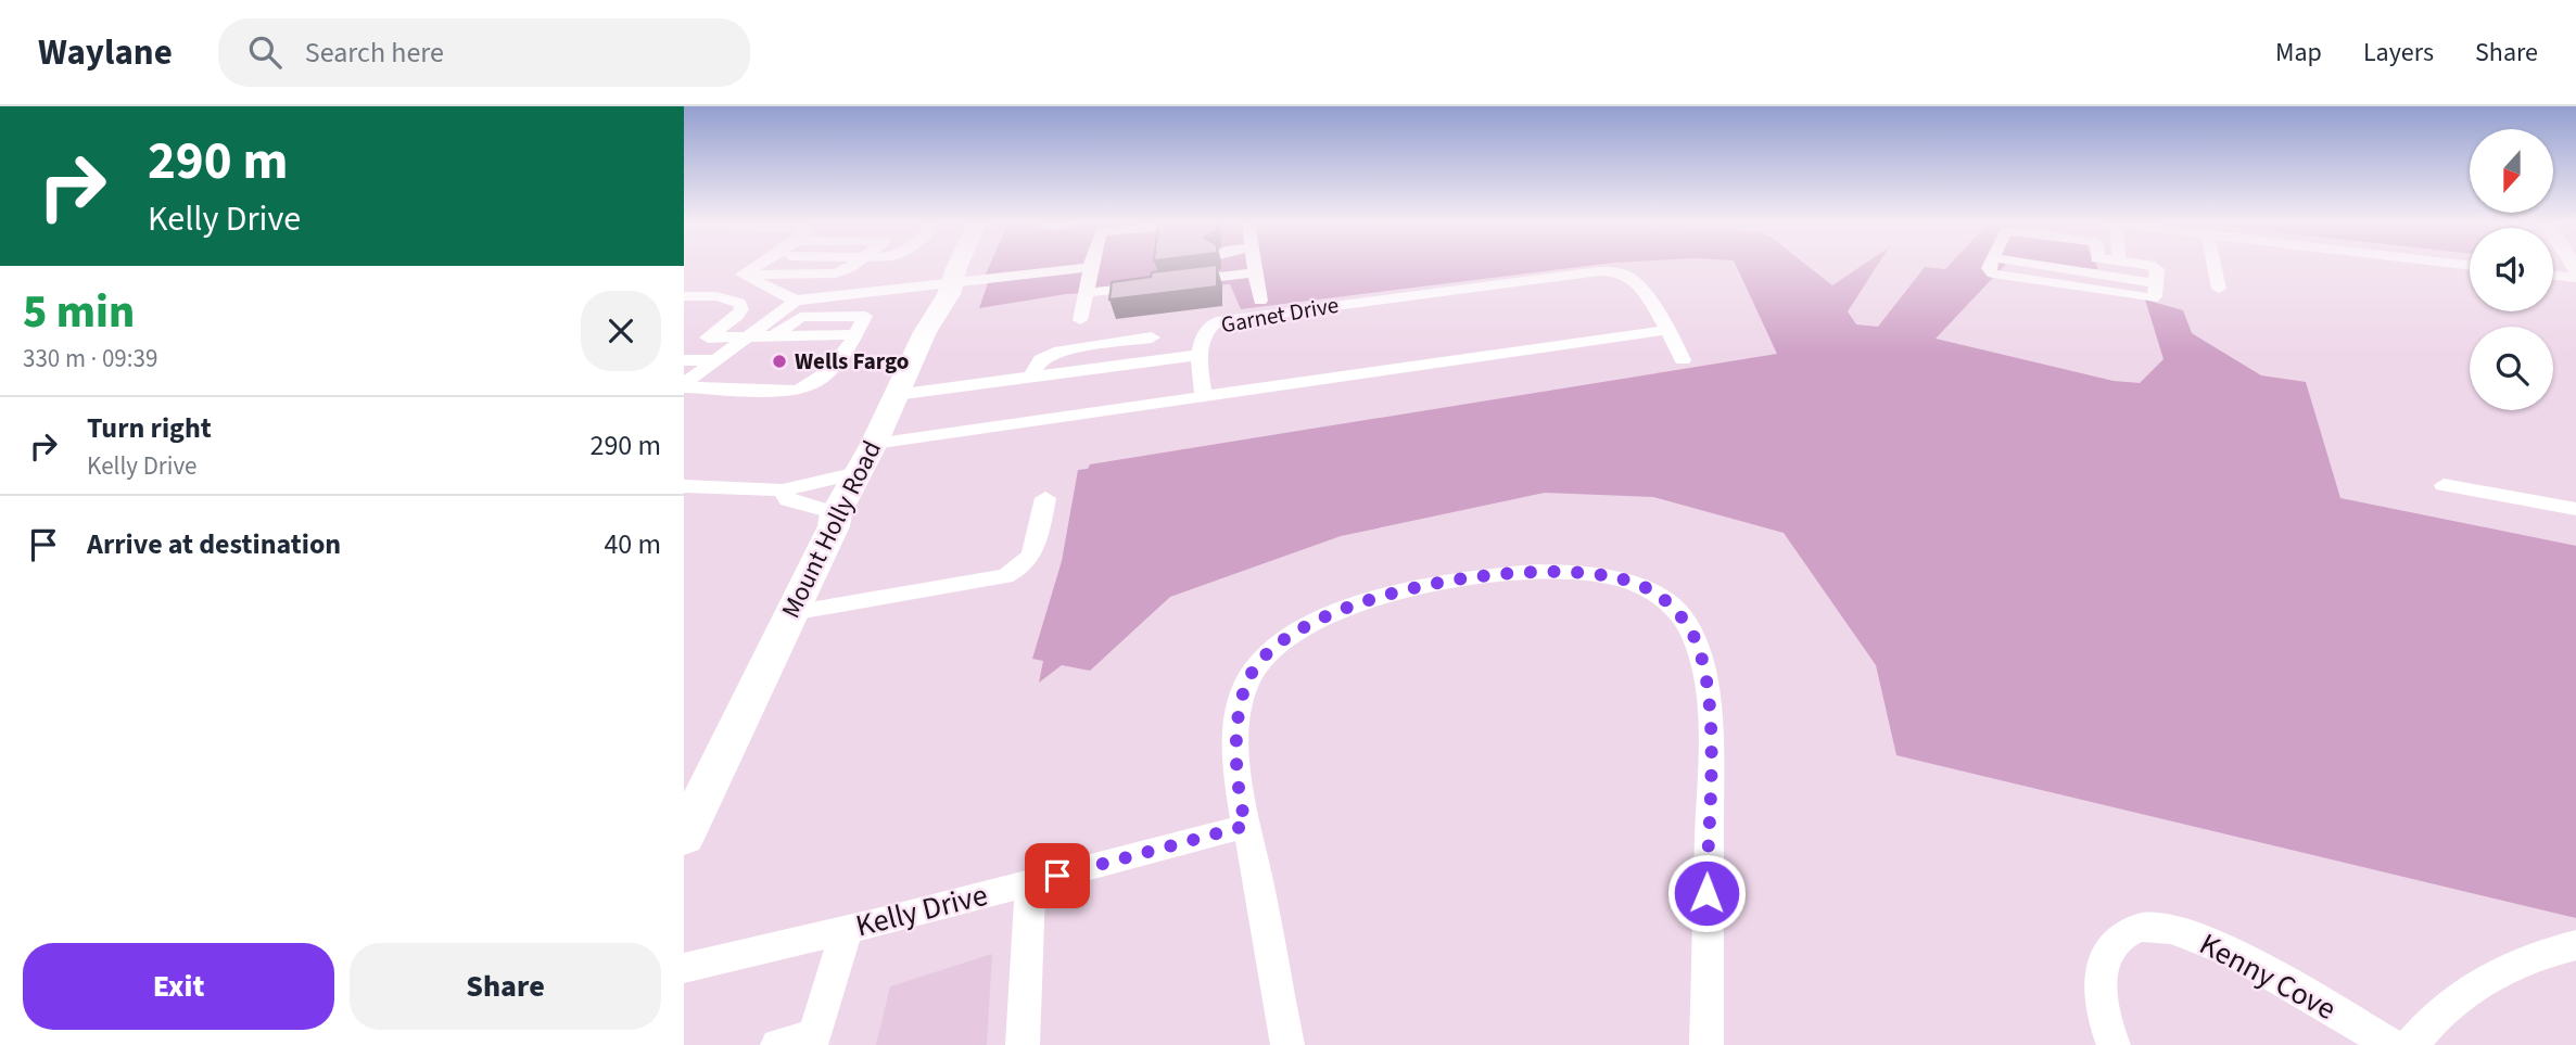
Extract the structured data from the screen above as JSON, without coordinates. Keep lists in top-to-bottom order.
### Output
{
  "streets": {
    "highway": ["Mount Holly Road"],
    "street": ["Garnet Drive", "Kelly Drive", "Kenny Cove"]
  },
  "crossings": [
    ["Garnet Drive", "Mount Holly Road"]
  ],
  "places": ["Wells Fargo"],
  "north": "bottom",
  "page": {
    "header": "Waylane",
    "search": "Search here",
    "nav": ["Map", "Layers", "Share"],
    "turn": ["290 m", "Kelly Drive"],
    "heading": ["5 min", "330 m · 09:39"],
    "list": [
      {
        "name": "Turn right",
        "note": "Kelly Drive",
        "value": "290 m"
      },
      {
        "name": "Arrive at destination",
        "value": "40 m"
      }
    ],
    "buttons": ["Exit", "Share"]
  }
}
